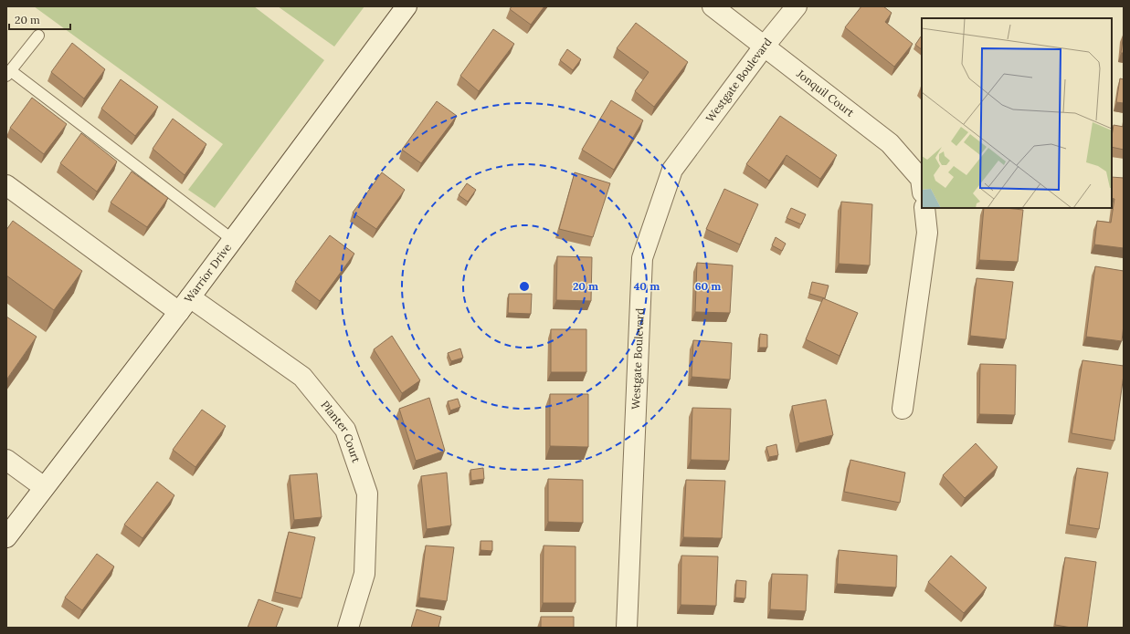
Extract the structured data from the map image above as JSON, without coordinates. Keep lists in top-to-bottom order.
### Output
{
  "streets": {
    "street": [
      "Westgate Boulevard",
      "Jonquil Court",
      "Warrior Drive",
      "Planter Court"
    ]
  },
  "crossings": [
    ["Westgate Boulevard", "Jonquil Court"],
    ["Warrior Drive", "Planter Court"]
  ],
  "scale_bar": "20 m",
  "rings": ["20 m", "40 m", "60 m"]
}
